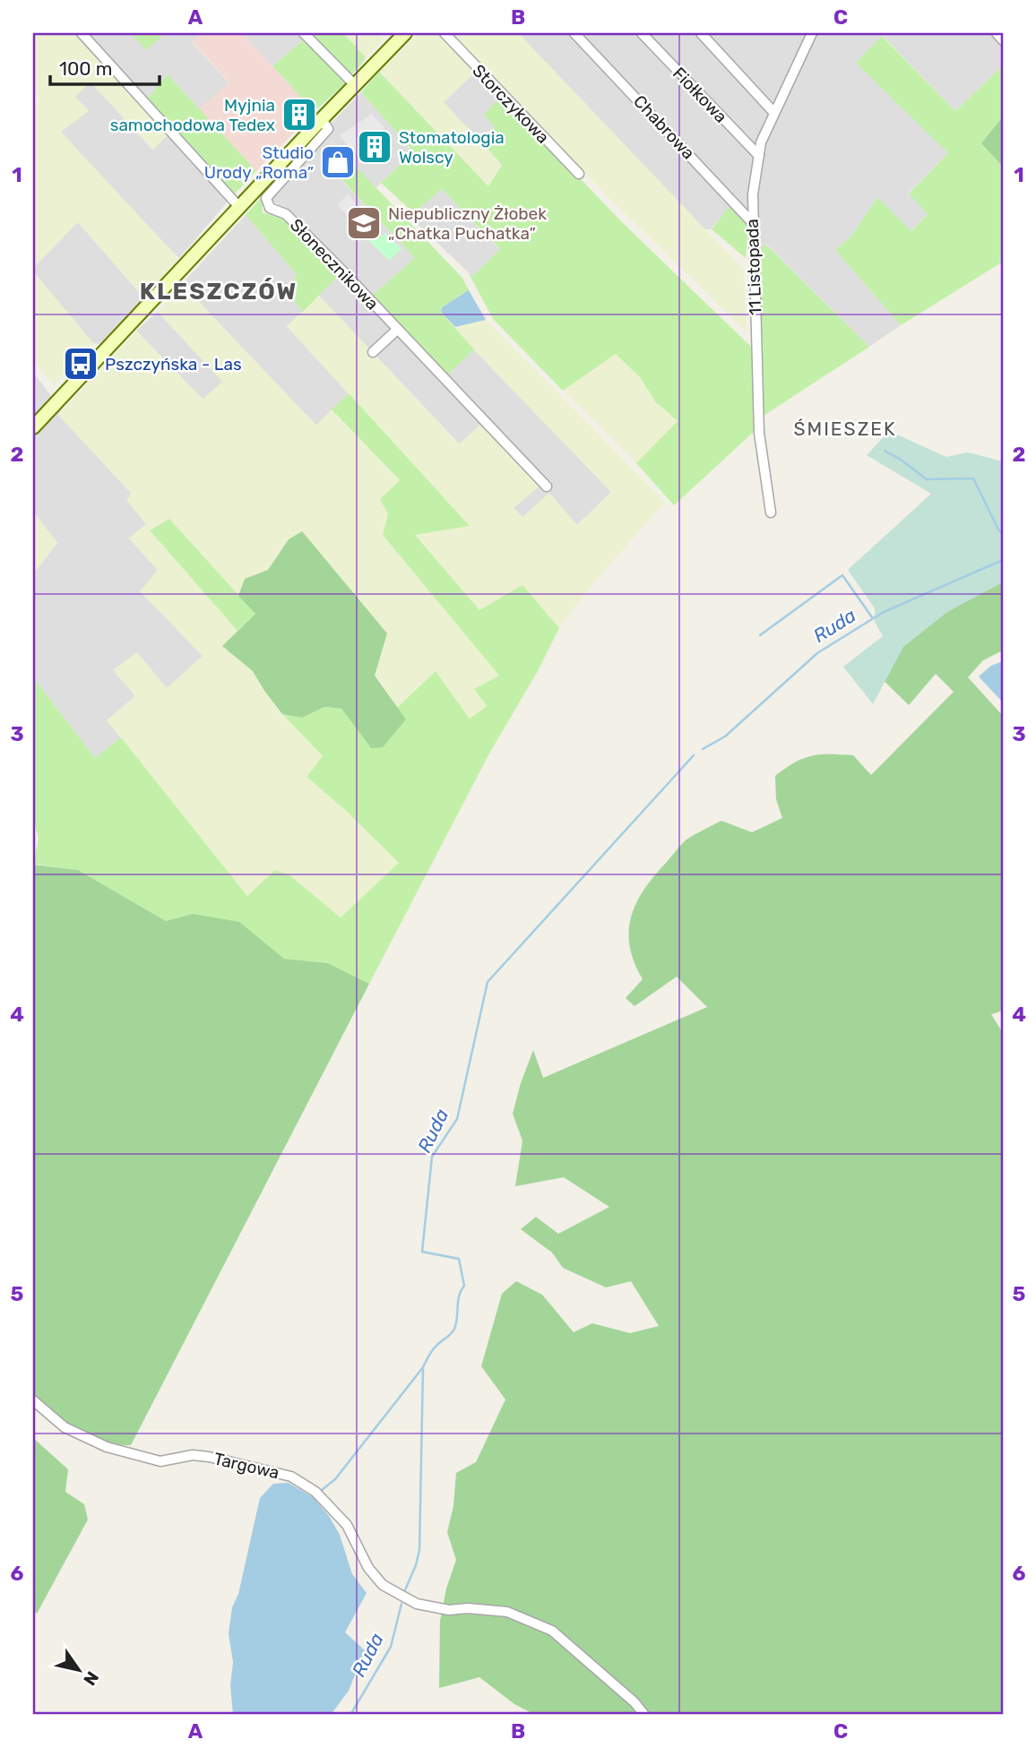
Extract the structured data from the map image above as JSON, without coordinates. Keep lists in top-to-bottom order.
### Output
{
  "streets": {
    "street": [
      "Fiołkowa",
      "Storczykowa",
      "Chabrowa",
      "Słonecznikowa",
      "11 Listopada",
      "Targowa"
    ]
  },
  "crossings": [
    ["Fiołkowa", "11 Listopada"],
    ["Chabrowa", "11 Listopada"]
  ],
  "districts": ["KLESZCZÓW", "ŚMIESZEK"],
  "water": ["Ruda"],
  "places": {
    "building": ["Myjnia samochodowa Tedex", "Stomatologia Wolscy"],
    "shop": ["Studio Urody „Roma”"],
    "school or university": ["Niepubliczny Żłobek „Chatka Puchatka”"],
    "bus stop": ["Pszczyńska - Las"]
  },
  "scale_bar": "100 m",
  "north": "bottom right",
  "grid": {
    "columns": ["A", "B", "C"],
    "rows": [
      "1",
      "2",
      "3",
      "4",
      "5",
      "6"
    ]
  }
}
